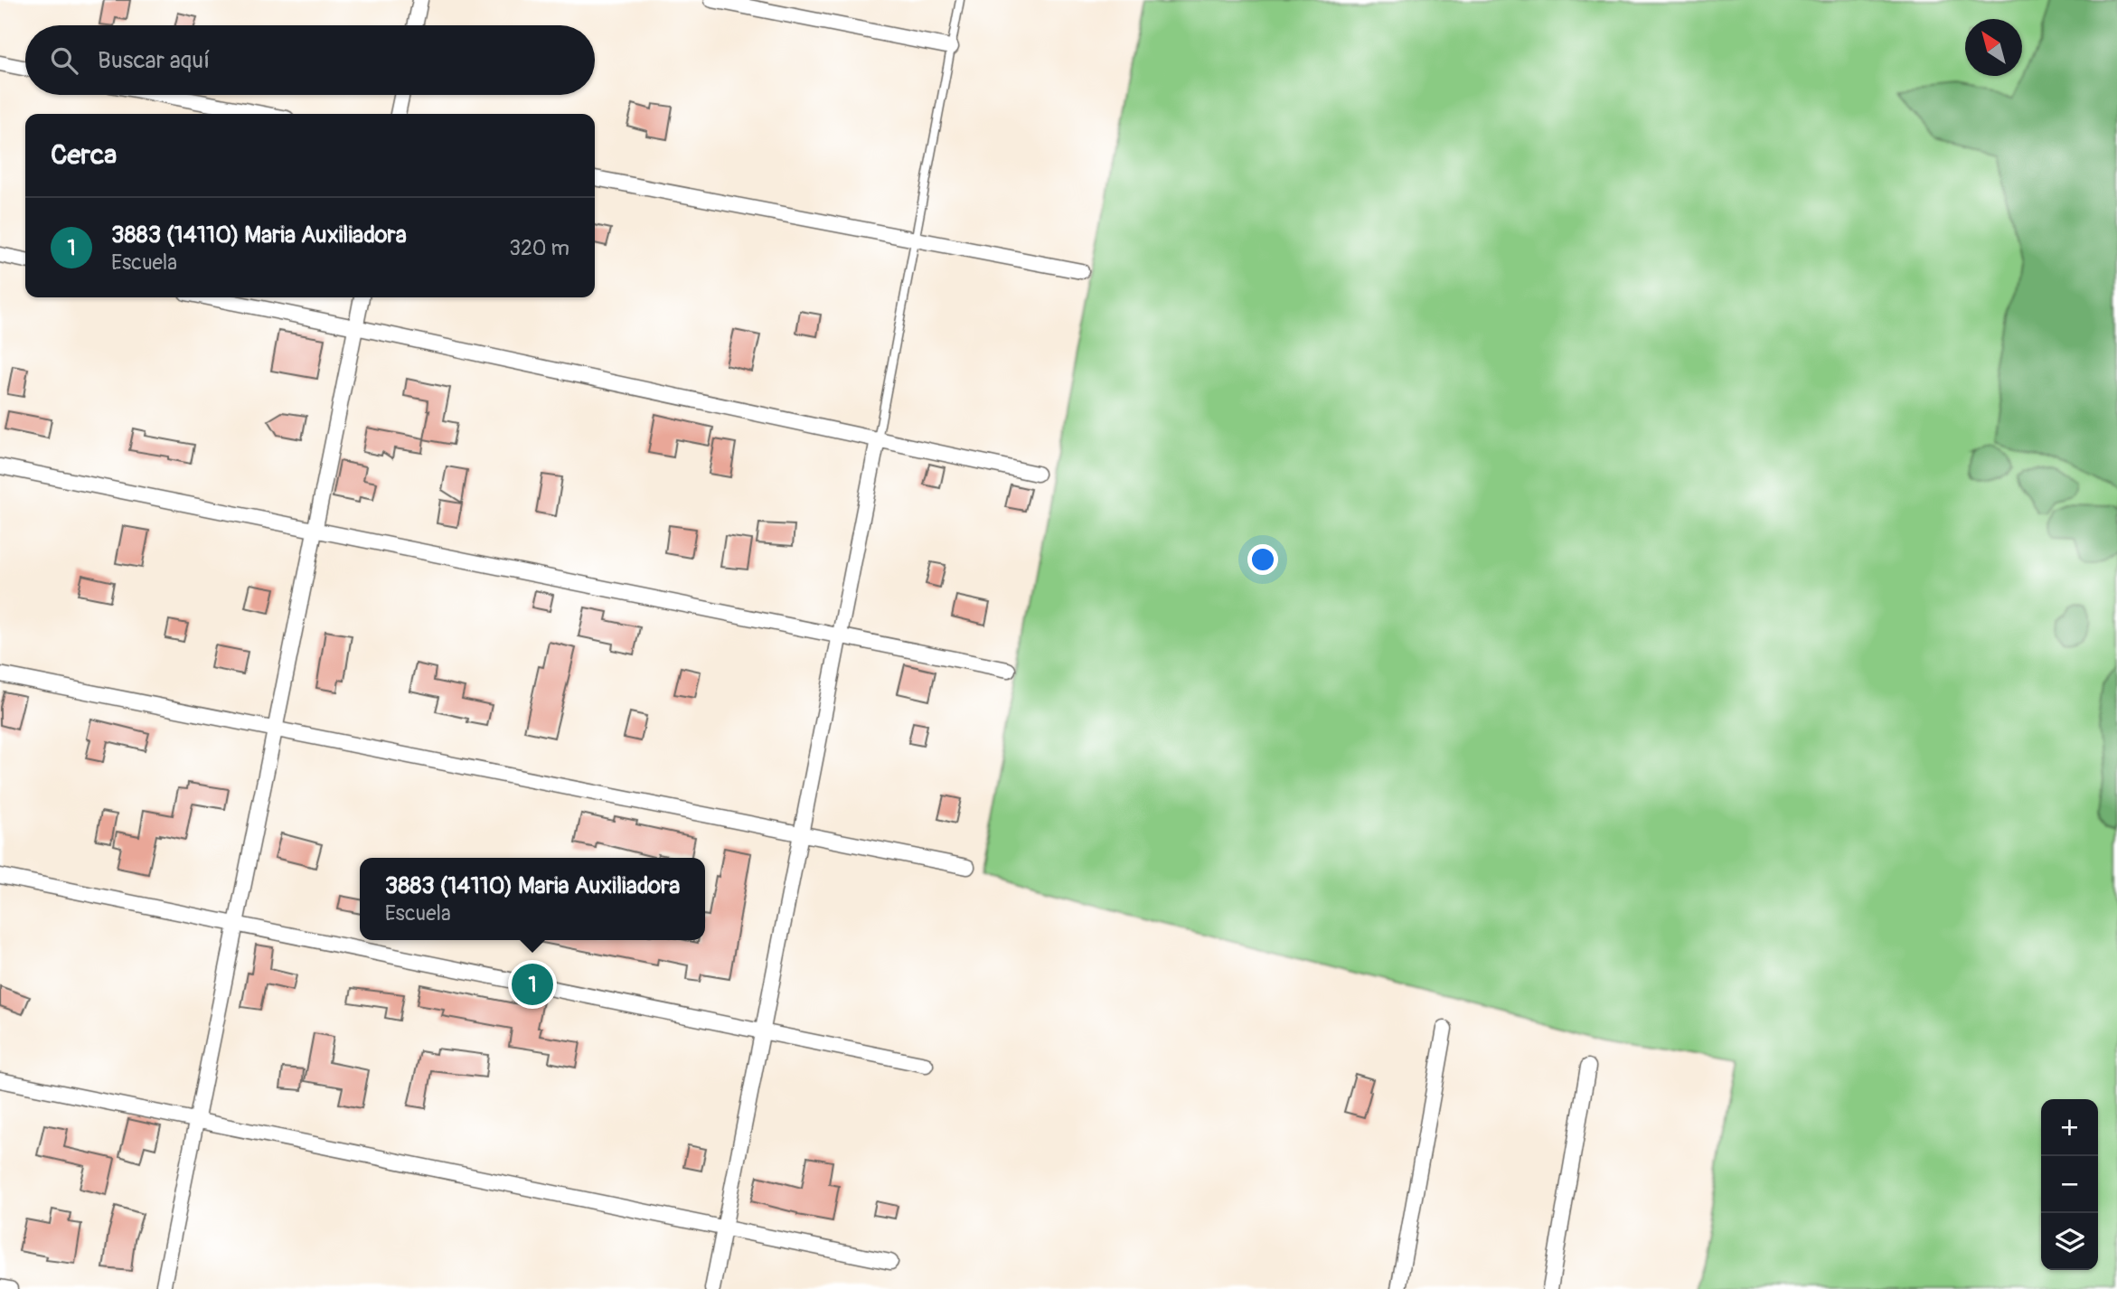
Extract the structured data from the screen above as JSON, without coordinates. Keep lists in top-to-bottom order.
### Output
{
  "north": "top left",
  "page": {
    "search": "Buscar aquí",
    "heading": "Cerca",
    "list": [
      {
        "mark": "1",
        "name": "3883 (14110) Maria Auxiliadora",
        "note": "Escuela",
        "value": "320 m"
      }
    ],
    "popup": ["3883 (14110) Maria Auxiliadora", "Escuela"],
    "pins": "1",
    "map_buttons": ["+", "−"]
  }
}
